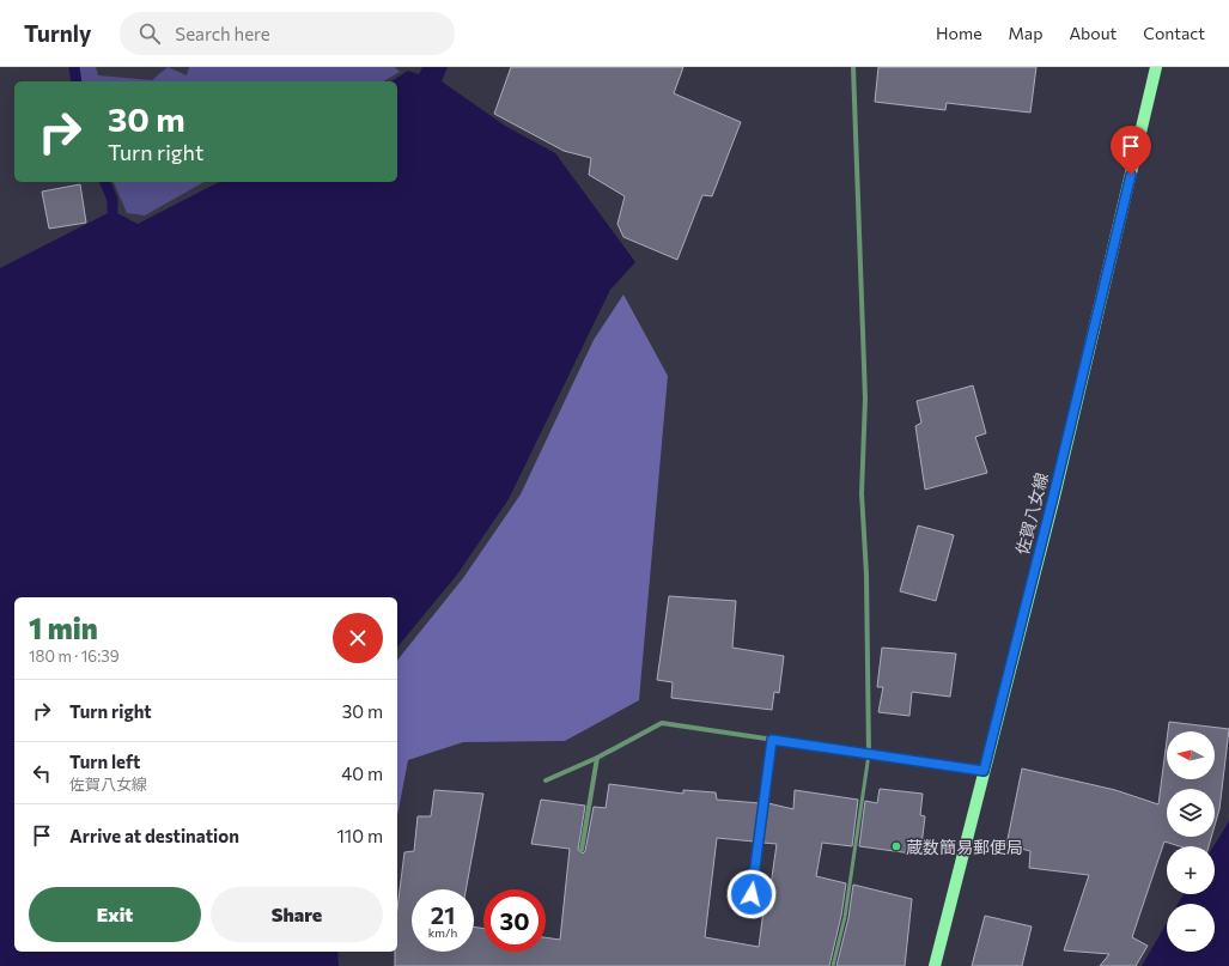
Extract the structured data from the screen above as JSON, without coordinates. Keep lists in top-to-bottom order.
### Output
{
  "streets": {
    "main road": ["佐賀八女線"]
  },
  "places": ["蔵数簡易郵便局"],
  "north": "left",
  "page": {
    "header": "Turnly",
    "search": "Search here",
    "nav": [
      "Home",
      "Map",
      "About",
      "Contact"
    ],
    "turn": ["30 m", "Turn right"],
    "heading": ["1 min", "180 m · 16:39"],
    "list": [
      {
        "name": "Turn right",
        "value": "30 m"
      },
      {
        "name": "Turn left",
        "note": "佐賀八女線",
        "value": "40 m"
      },
      {
        "name": "Arrive at destination",
        "value": "110 m"
      }
    ],
    "map_buttons": ["+", "−"],
    "buttons": ["Exit", "Share"],
    "speed": "21 km/h",
    "limit": "30"
  }
}
